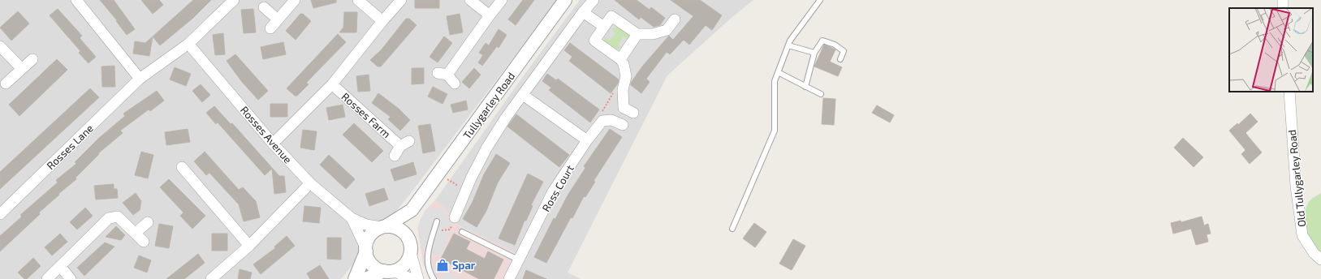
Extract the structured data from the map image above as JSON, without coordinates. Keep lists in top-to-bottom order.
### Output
{
  "streets": {
    "street": [
      "Tullygarley Road",
      "Rosses Farm",
      "Rosses Avenue",
      "Rosses Lane",
      "Old Tullygarley Road",
      "Ross Court"
    ]
  },
  "crossings": [
    ["Tullygarley Road", "Rosses Avenue"],
    ["Rosses Farm", "Rosses Avenue"],
    ["Rosses Avenue", "Rosses Lane"]
  ],
  "places": {
    "shop": ["Spar"]
  }
}
